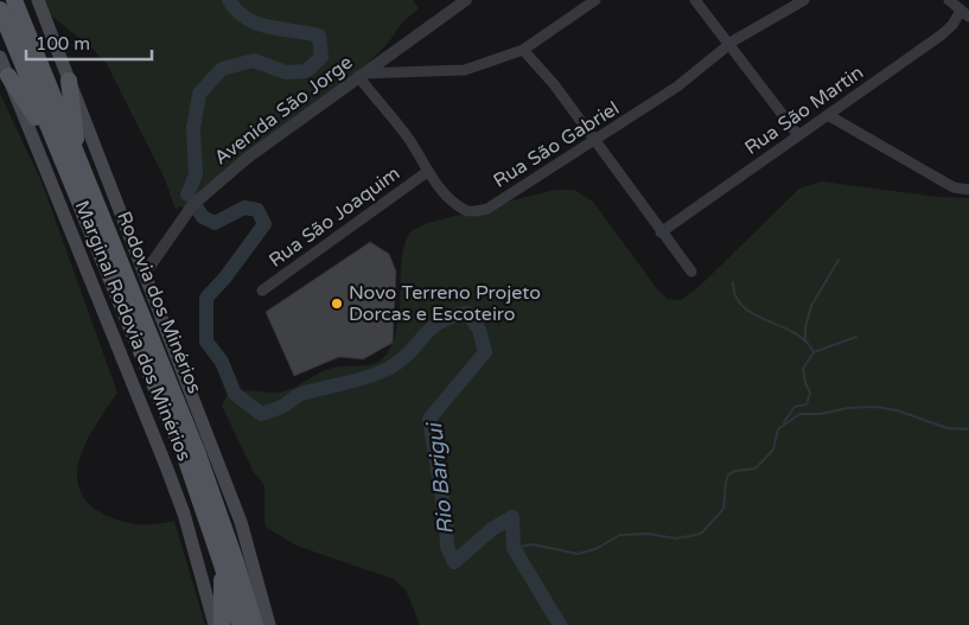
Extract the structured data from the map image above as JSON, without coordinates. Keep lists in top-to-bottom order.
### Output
{
  "streets": {
    "main road": ["Rodovia dos Minérios", "Marginal Rodovia dos Minérios"],
    "street": [
      "Avenida São Jorge",
      "Rua São Martin",
      "Rua São Gabriel",
      "Rua São Joaquim"
    ]
  },
  "crossings": [
    ["Avenida São Jorge", "Rua São Gabriel"],
    ["Avenida São Jorge", "Marginal Rodovia dos Minérios"],
    ["Rua São Gabriel", "Rua São Joaquim"]
  ],
  "water": ["Rio Barigui"],
  "places": ["Novo Terreno Projeto Dorcas e Escoteiro"],
  "scale_bar": "100 m"
}
